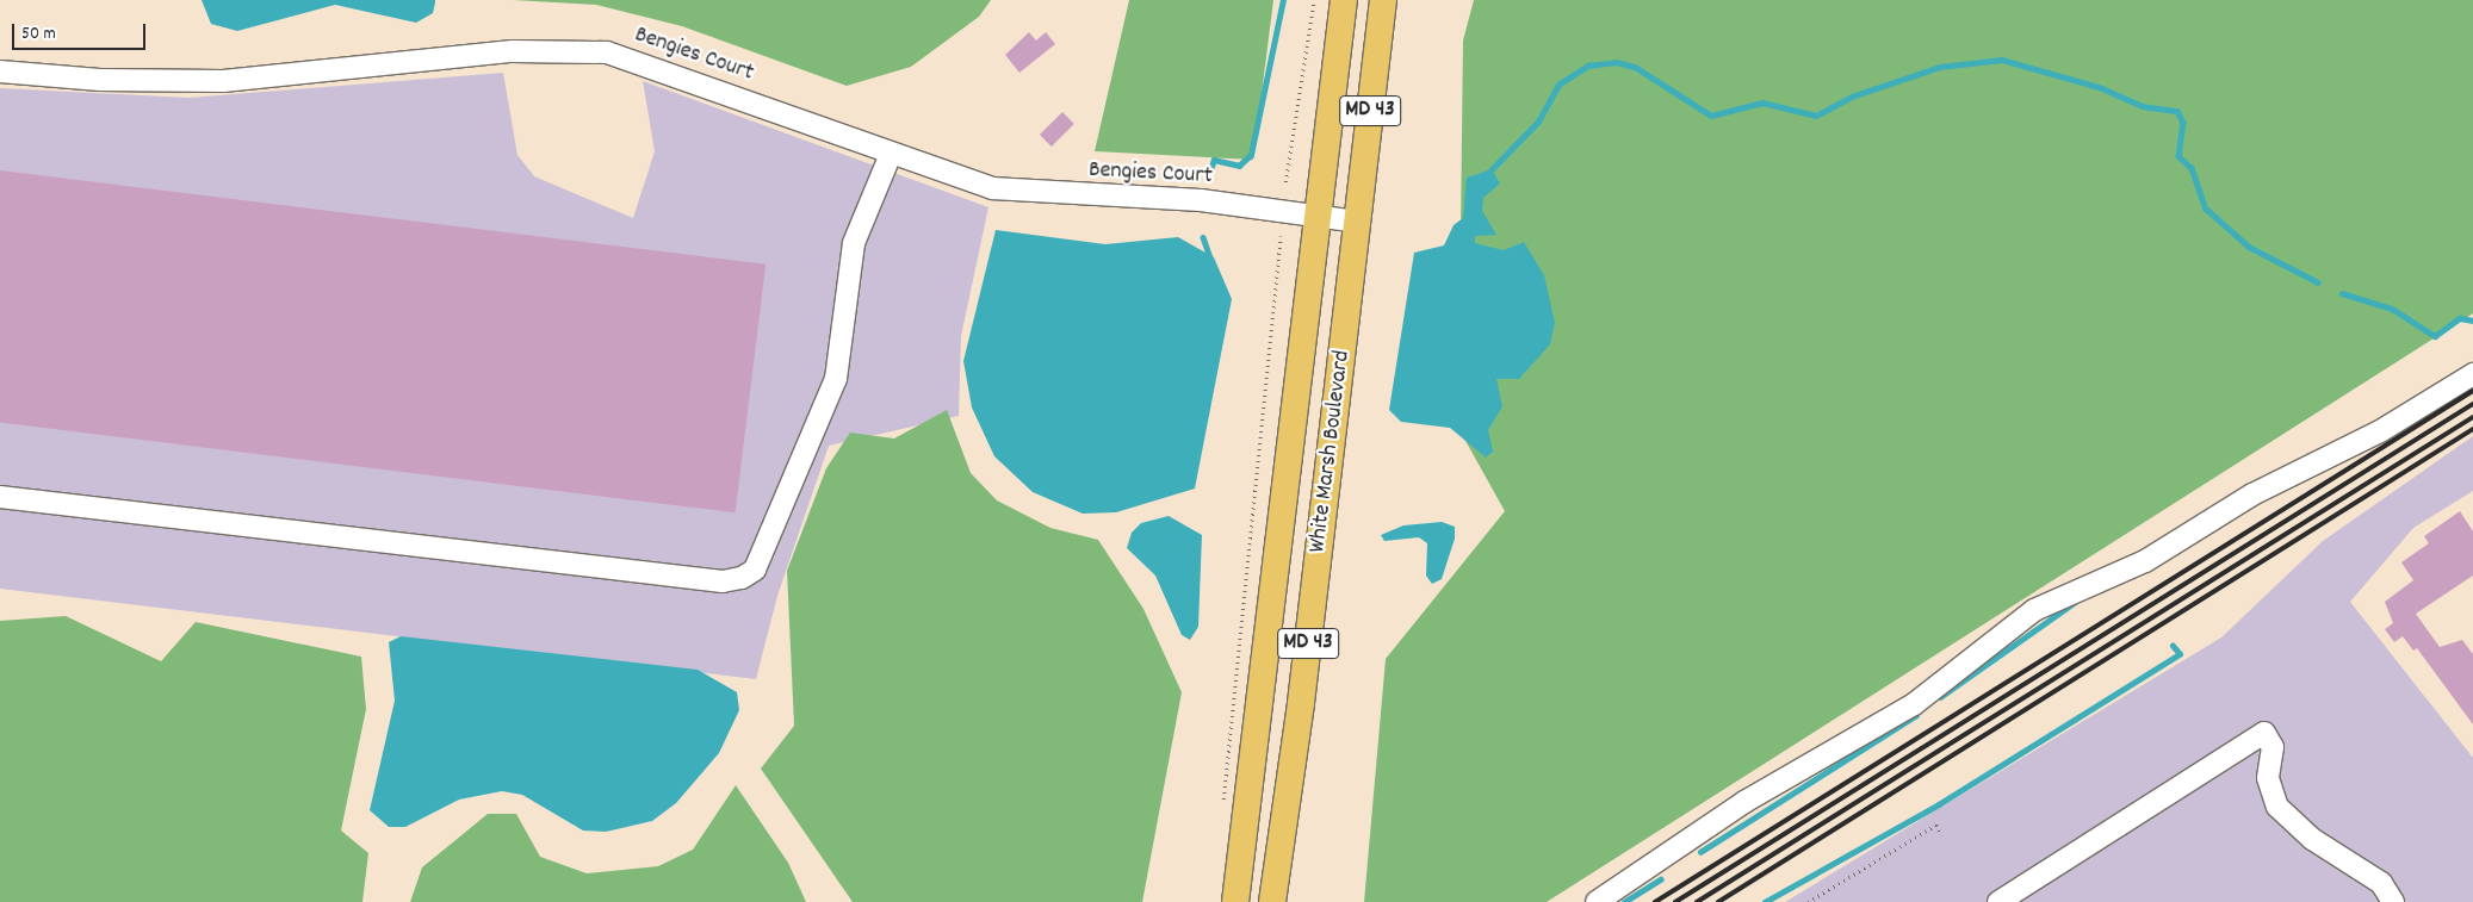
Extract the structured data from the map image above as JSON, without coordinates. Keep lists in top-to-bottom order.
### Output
{
  "streets": {
    "main road": ["MD 43", "White Marsh Boulevard"],
    "street": ["Bengies Court"]
  },
  "crossings": [
    ["Bengies Court", "White Marsh Boulevard"]
  ],
  "scale_bar": "50 m"
}
